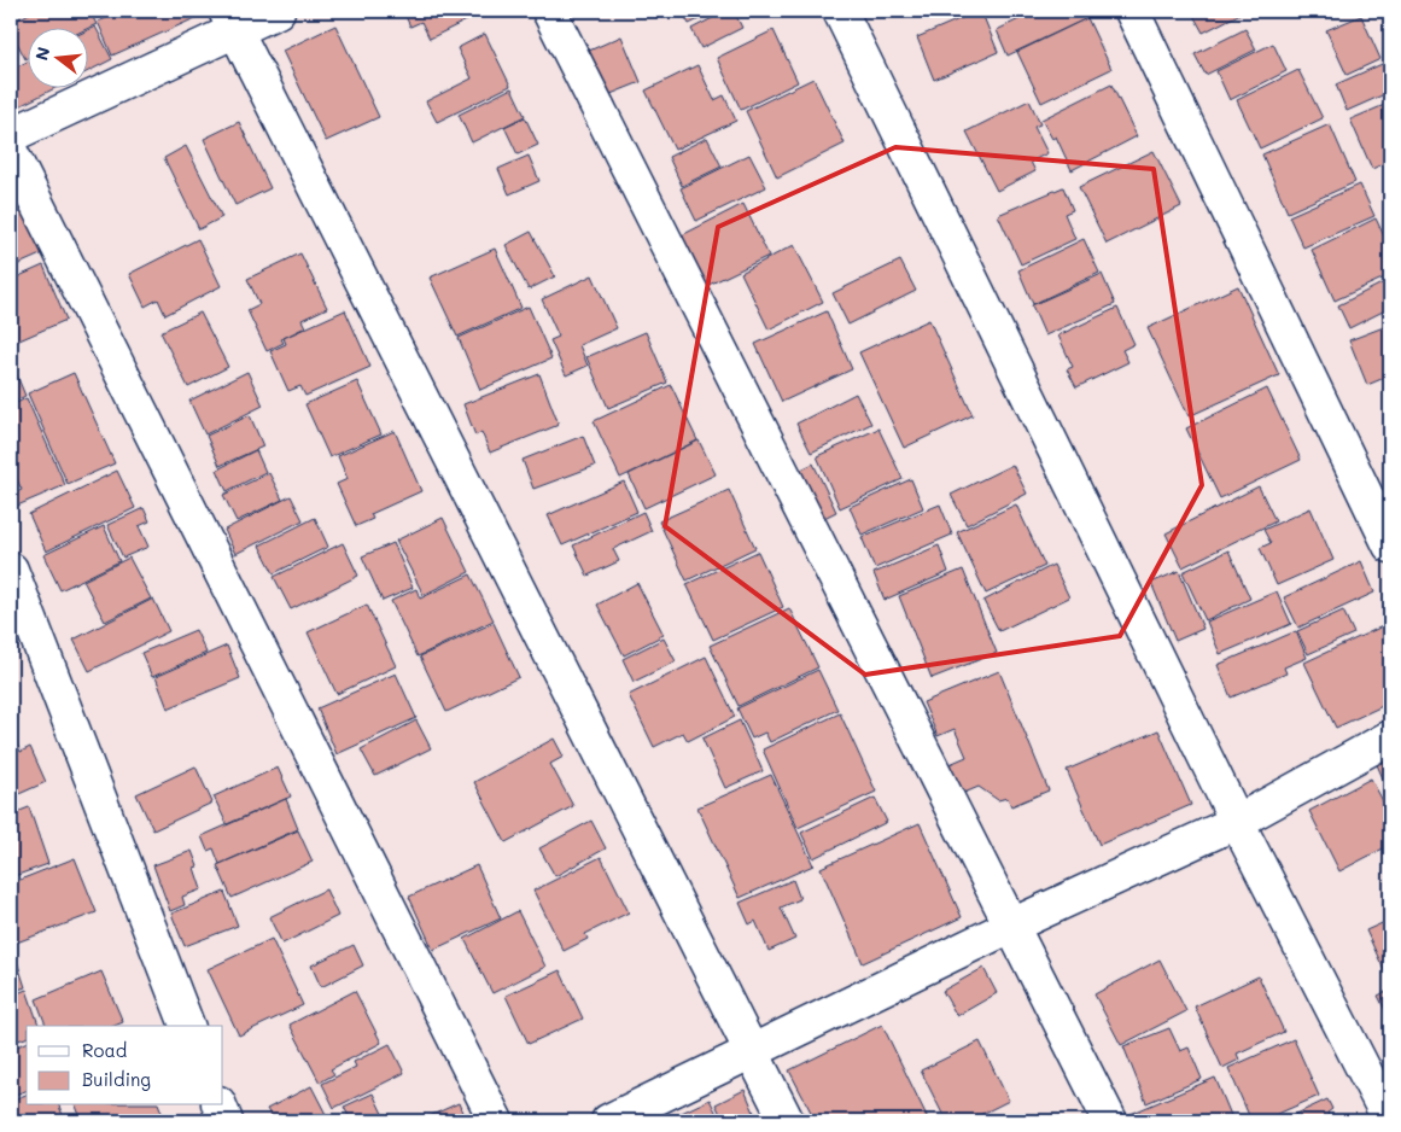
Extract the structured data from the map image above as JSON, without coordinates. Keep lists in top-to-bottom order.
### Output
{
  "legend": ["Road", "Building"],
  "north": "left"
}
